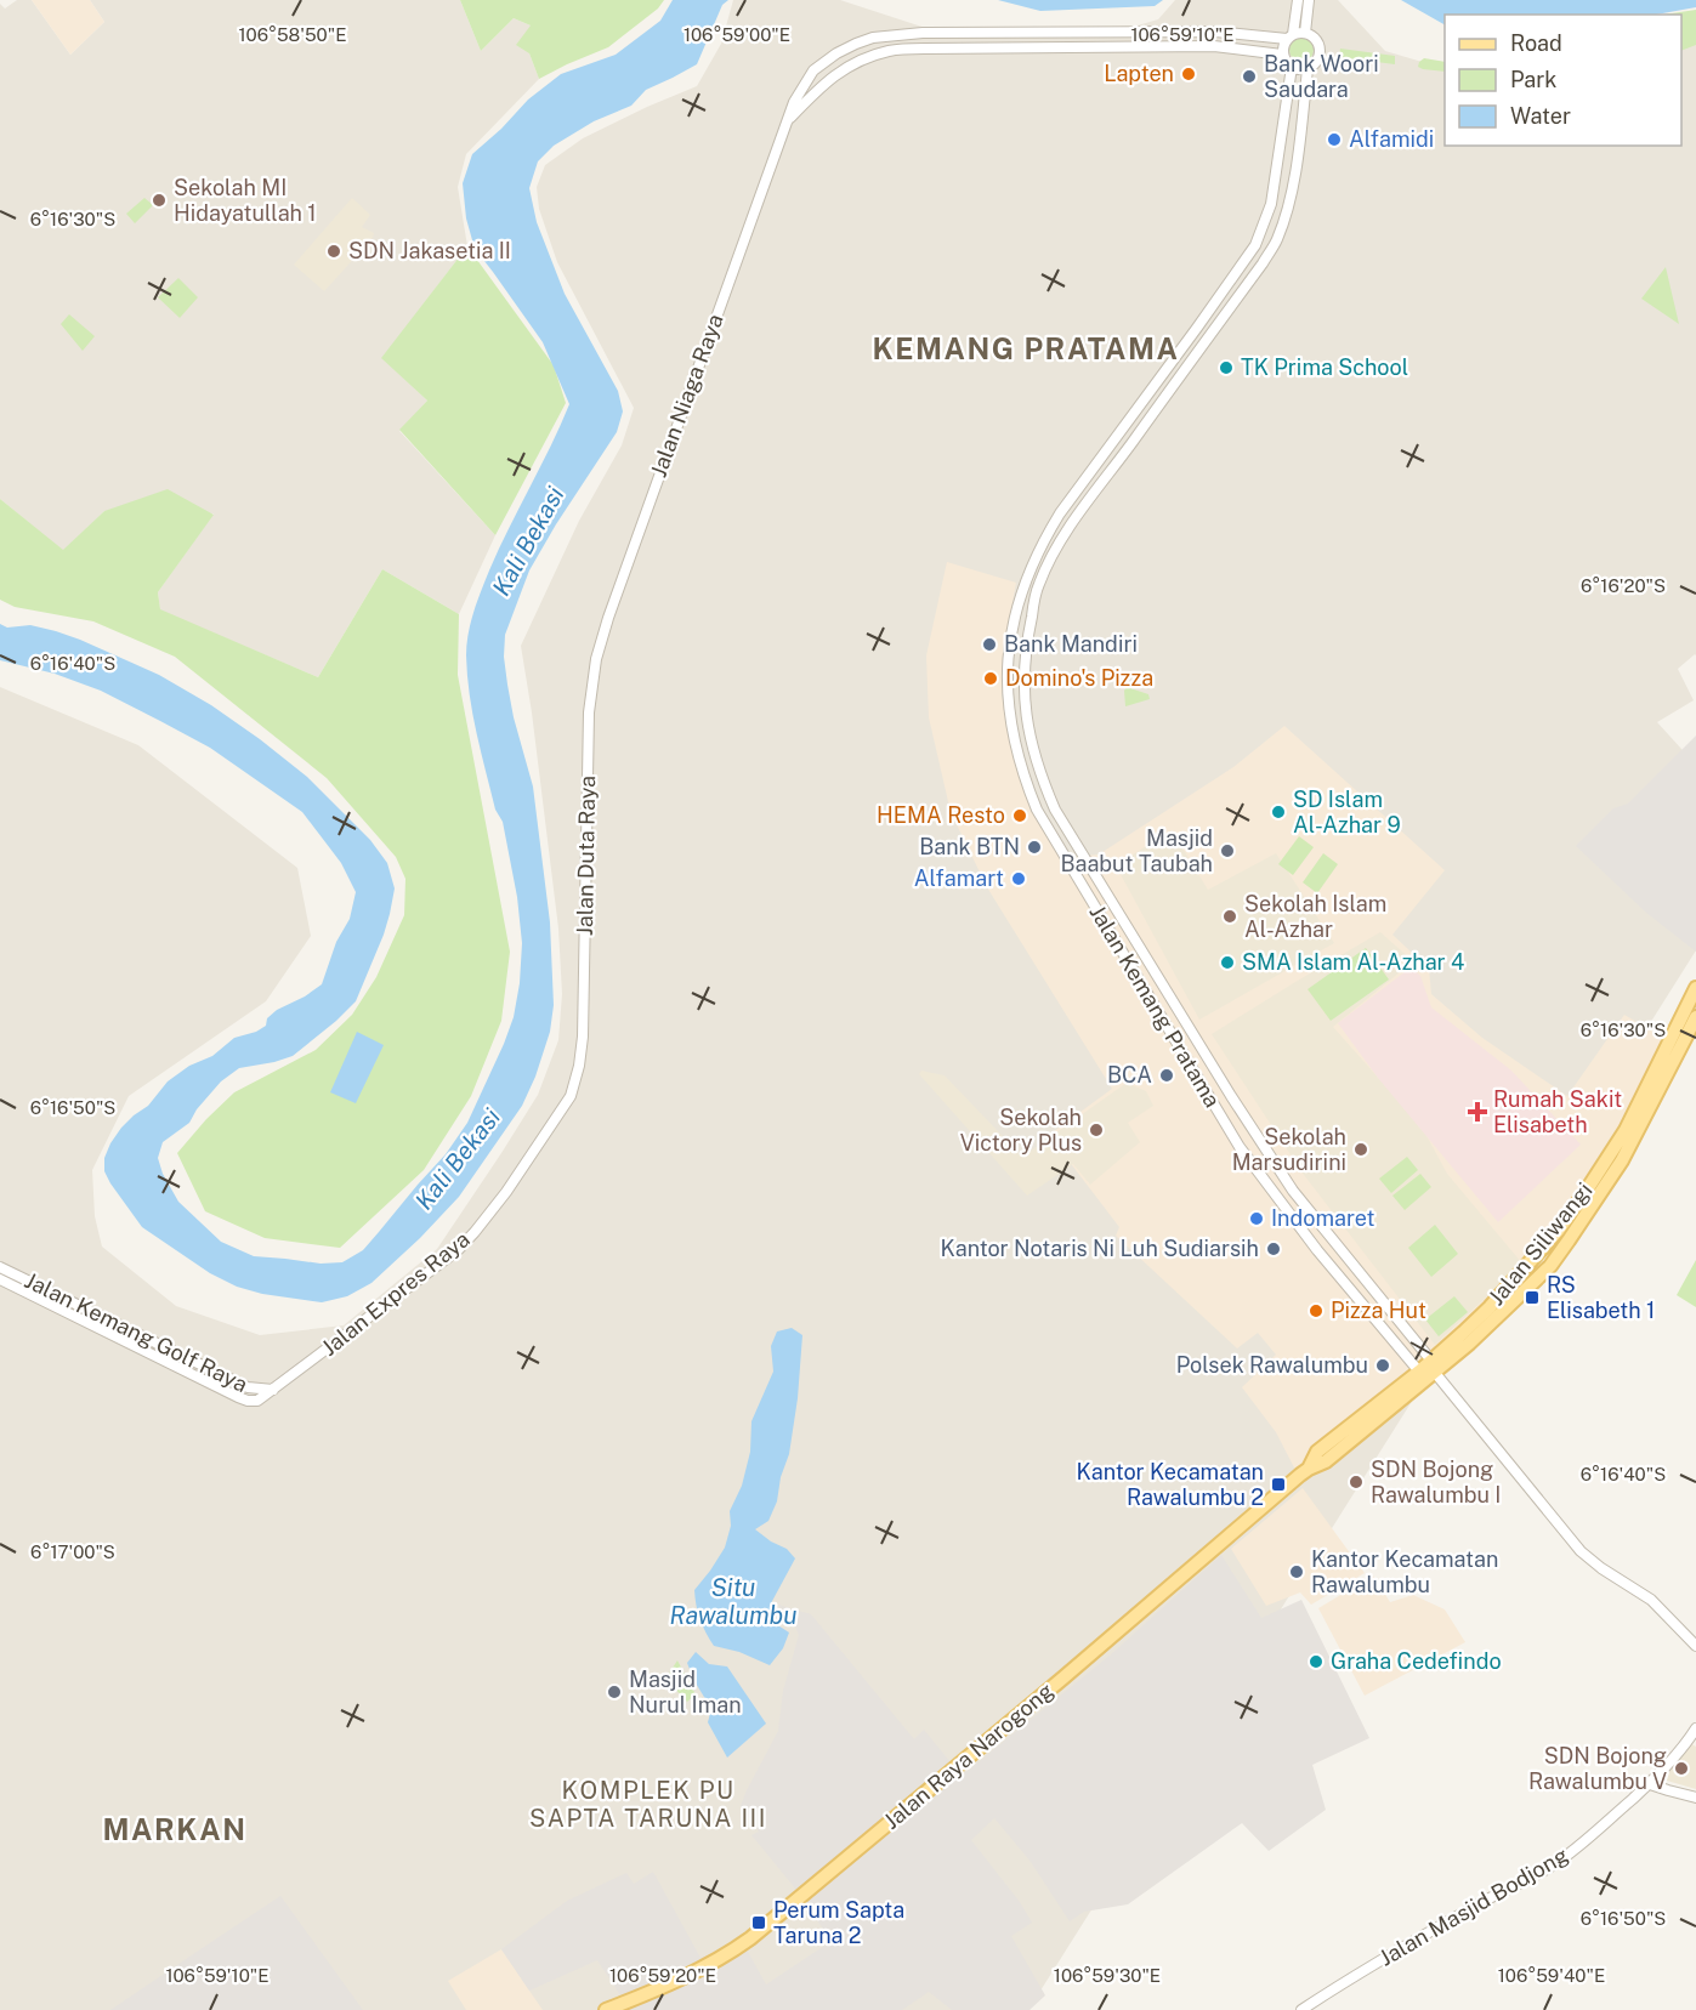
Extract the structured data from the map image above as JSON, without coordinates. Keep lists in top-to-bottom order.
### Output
{
  "streets": {
    "main road": ["Jalan Siliwangi", "Jalan Raya Narogong"],
    "street": [
      "Jalan Niaga Raya",
      "Jalan Duta Raya",
      "Jalan Kemang Pratama",
      "Jalan Expres Raya",
      "Jalan Kemang Golf Raya",
      "Jalan Masjid Bodjong"
    ]
  },
  "crossings": [
    ["Jalan Niaga Raya", "Jalan Duta Raya"],
    ["Jalan Niaga Raya", "Jalan Kemang Pratama"],
    ["Jalan Duta Raya", "Jalan Expres Raya"],
    ["Jalan Kemang Pratama", "Jalan Siliwangi"],
    ["Jalan Siliwangi", "Jalan Raya Narogong"],
    ["Jalan Expres Raya", "Jalan Kemang Golf Raya"]
  ],
  "districts": ["KEMANG PRATAMA", "KOMPLEK PU SAPTA TARUNA III", "MARKAN"],
  "water": ["Kali Bekasi", "Situ Rawalumbu"],
  "places": {
    "other": [
      "Lapten",
      "Bank Woori Saudara",
      "Alfamidi",
      "Sekolah MI Hidayatullah 1",
      "SDN Jakasetia II",
      "TK Prima School",
      "Bank Mandiri",
      "Domino's Pizza",
      "SD Islam Al-Azhar 9",
      "HEMA Resto",
      "Bank BTN",
      "Masjid Baabut Taubah",
      "Alfamart",
      "Sekolah Islam Al-Azhar",
      "SMA Islam Al-Azhar 4",
      "BCA",
      "Sekolah Victory Plus",
      "Sekolah Marsudirini",
      "Indomaret",
      "Kantor Notaris Ni Luh Sudiarsih",
      "Pizza Hut",
      "Polsek Rawalumbu",
      "SDN Bojong Rawalumbu I",
      "Kantor Kecamatan Rawalumbu",
      "Graha Cedefindo",
      "Masjid Nurul Iman",
      "SDN Bojong Rawalumbu V"
    ],
    "health": ["Rumah Sakit Elisabeth"],
    "transit": ["RS Elisabeth 1", "Kantor Kecamatan Rawalumbu 2", "Perum Sapta Taruna 2"]
  },
  "legend": ["Road", "Park", "Water"],
  "coordinates": [
    "106°58'50\"E",
    "106°59'00\"E",
    "106°59'10\"E",
    "6°16'30\"S",
    "6°16'20\"S",
    "6°16'40\"S",
    "6°16'50\"S",
    "6°17'00\"S",
    "106°59'20\"E",
    "106°59'30\"E",
    "106°59'40\"E"
  ]
}
